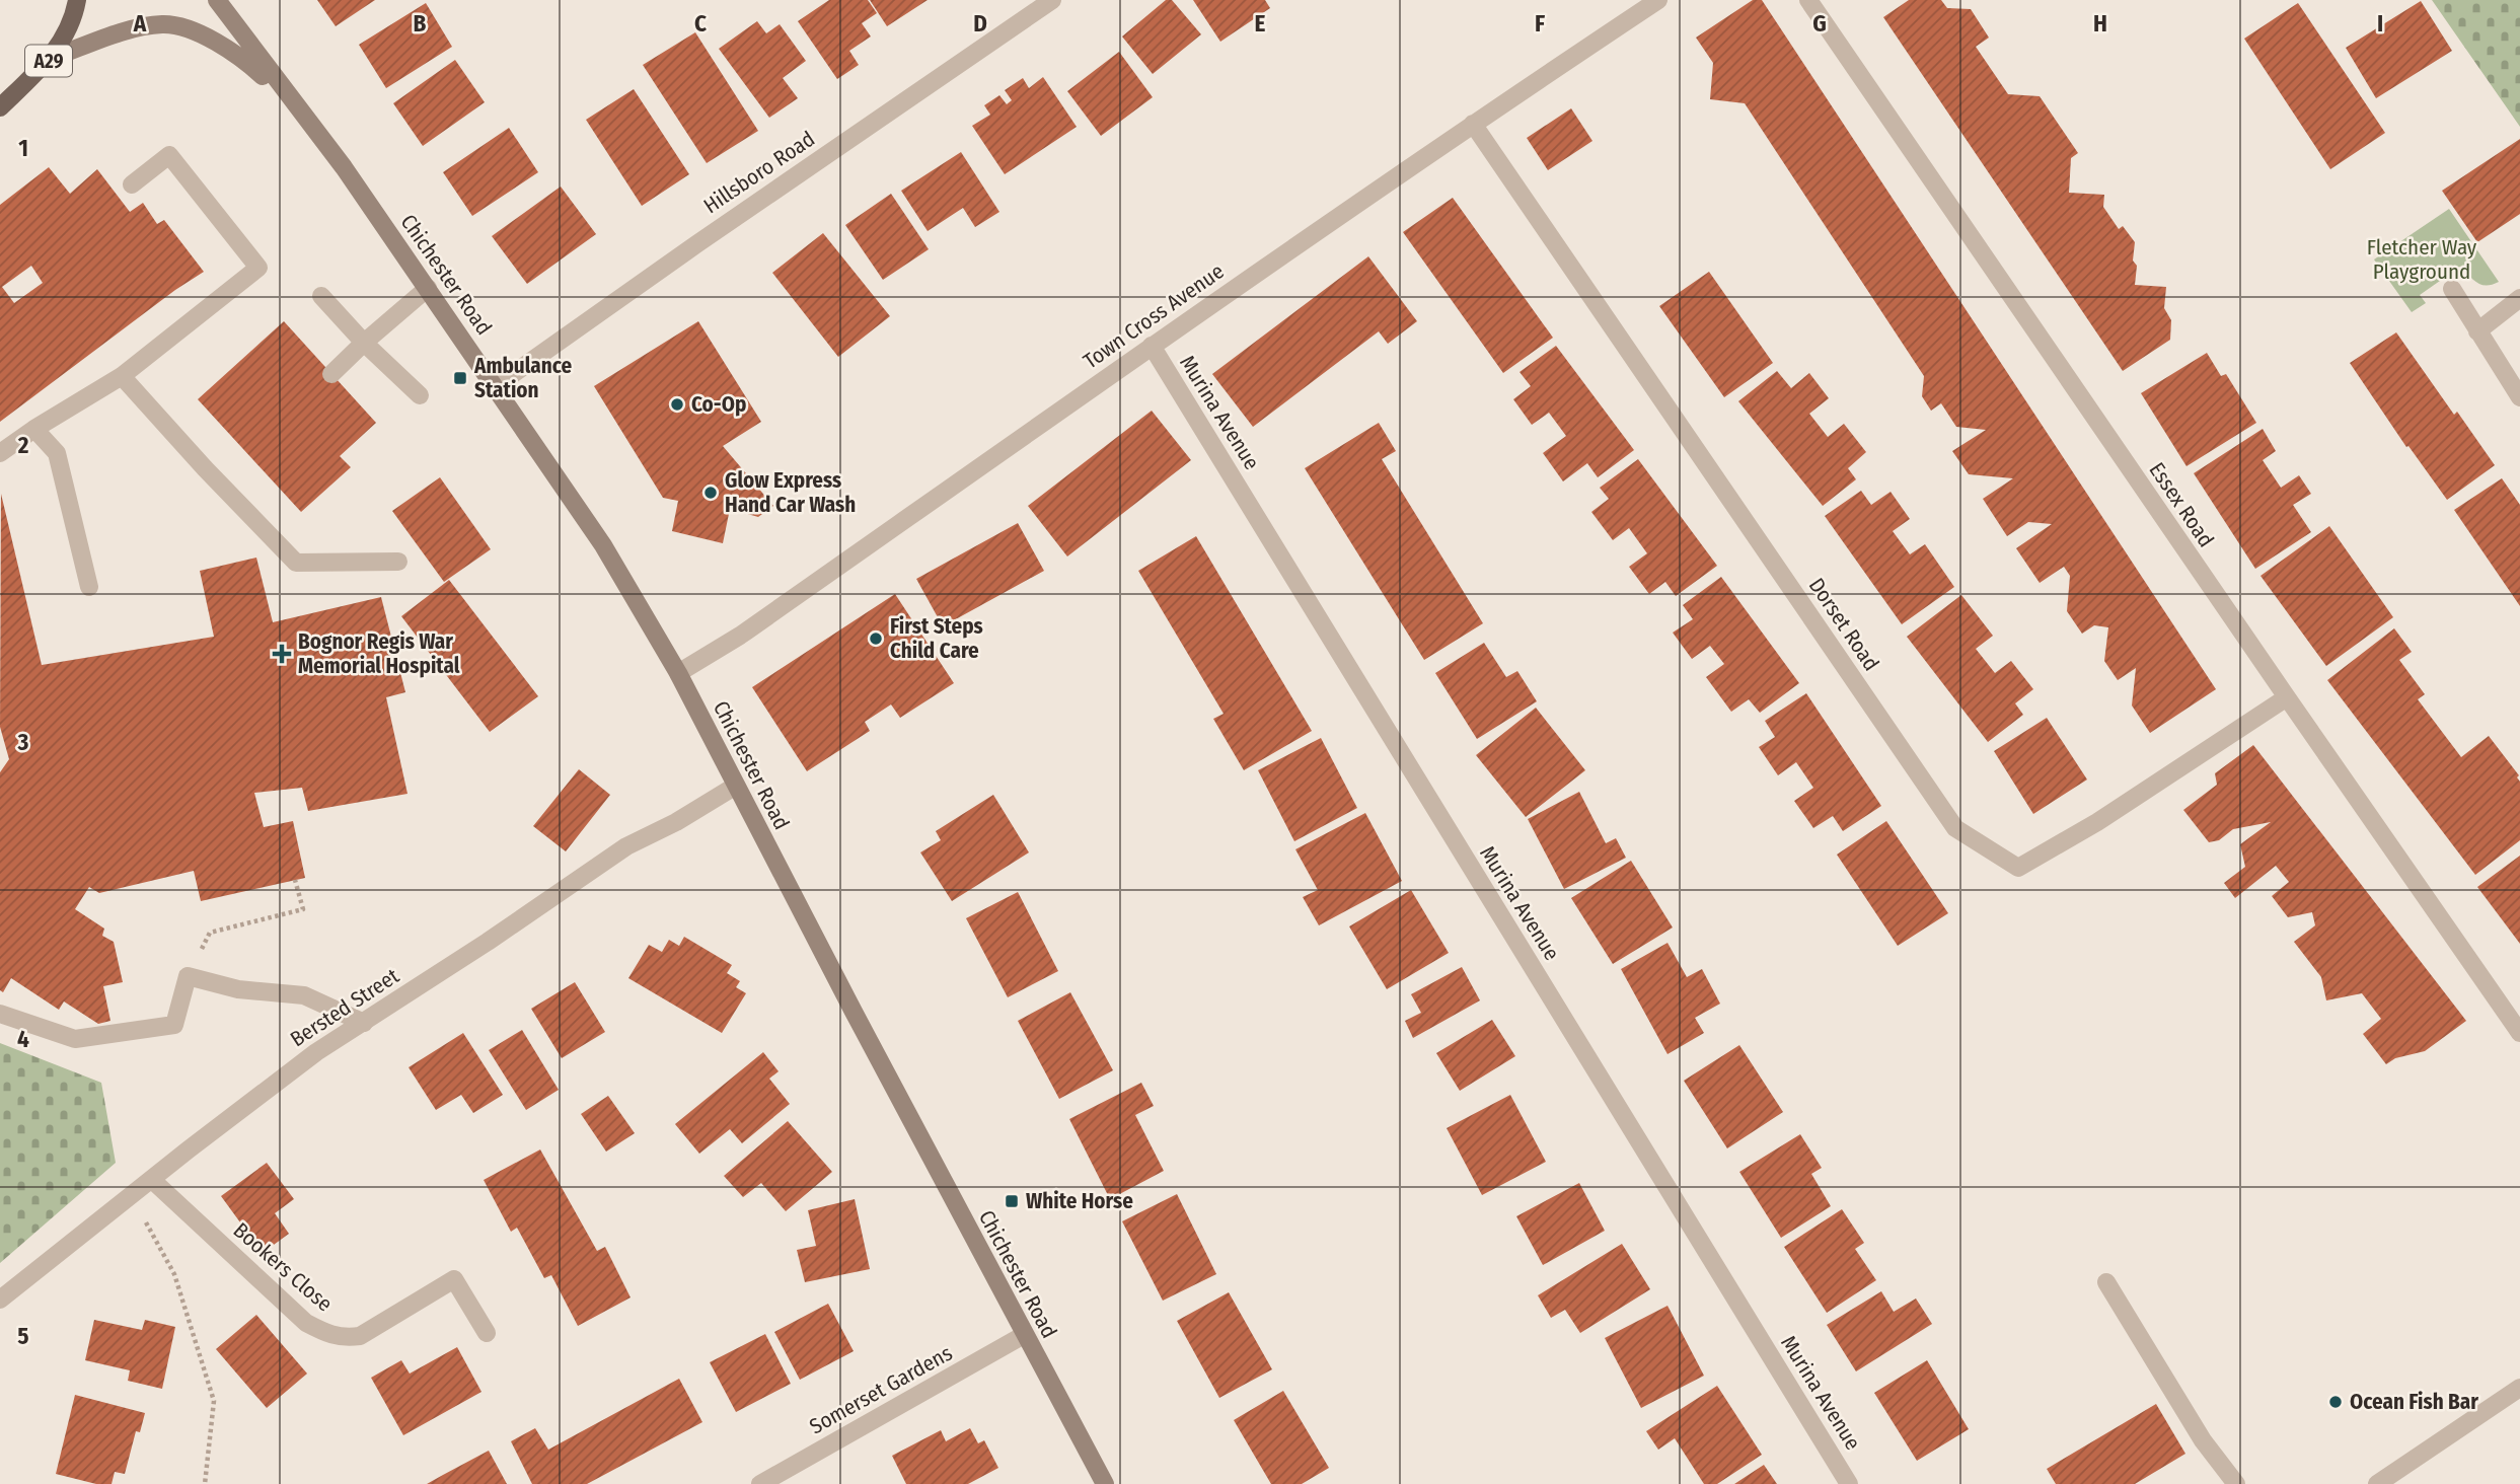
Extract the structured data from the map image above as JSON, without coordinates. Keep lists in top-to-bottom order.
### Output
{
  "streets": {
    "main road": ["A29", "Chichester Road"],
    "street": [
      "Hillsboro Road",
      "Town Cross Avenue",
      "Murina Avenue",
      "Essex Road",
      "Dorset Road",
      "Bersted Street",
      "Bookers Close",
      "Somerset Gardens"
    ]
  },
  "crossings": [
    ["A29", "Chichester Road"],
    ["Hillsboro Road", "Chichester Road"],
    ["Chichester Road", "Town Cross Avenue"],
    ["Chichester Road", "Bersted Street"],
    ["Chichester Road", "Somerset Gardens"],
    ["Town Cross Avenue", "Murina Avenue"],
    ["Town Cross Avenue", "Dorset Road"],
    ["Essex Road", "Dorset Road"],
    ["Bersted Street", "Bookers Close"]
  ],
  "parks": ["Fletcher Way Playground"],
  "places": {
    "transit": ["Ambulance Station", "White Horse"],
    "other": [
      "Co-Op",
      "Glow Express Hand Car Wash",
      "First Steps Child Care",
      "Ocean Fish Bar"
    ],
    "health": ["Bognor Regis War Memorial Hospital"]
  },
  "grid": {
    "columns": [
      "A",
      "B",
      "C",
      "D",
      "E",
      "F",
      "G",
      "H",
      "I"
    ],
    "rows": [
      "1",
      "2",
      "3",
      "4",
      "5"
    ]
  }
}
